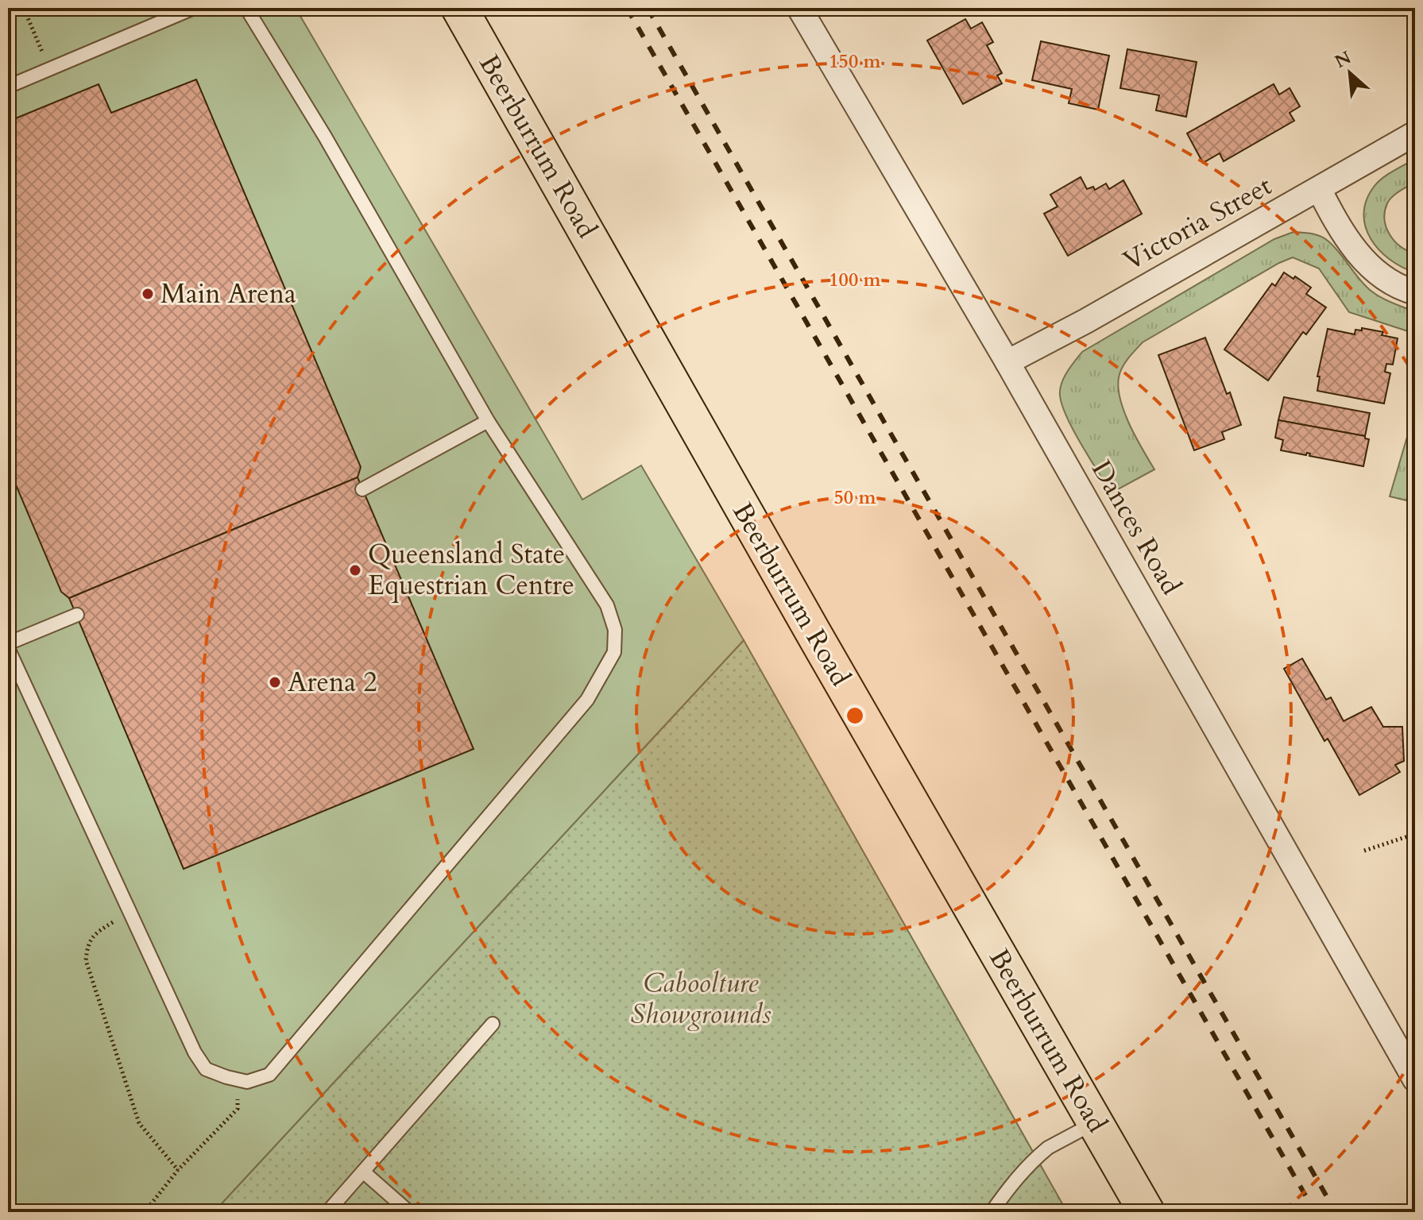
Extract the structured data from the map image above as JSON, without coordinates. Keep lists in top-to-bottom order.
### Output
{
  "streets": {
    "main road": ["Beerburrum Road"],
    "street": ["Victoria Street", "Dances Road"]
  },
  "crossings": [
    ["Victoria Street", "Dances Road"]
  ],
  "parks": ["Caboolture Showgrounds"],
  "places": ["Main Arena", "Queensland State Equestrian Centre", "Arena 2"],
  "north": "top left",
  "rings": ["150 m", "100 m", "50 m"]
}
